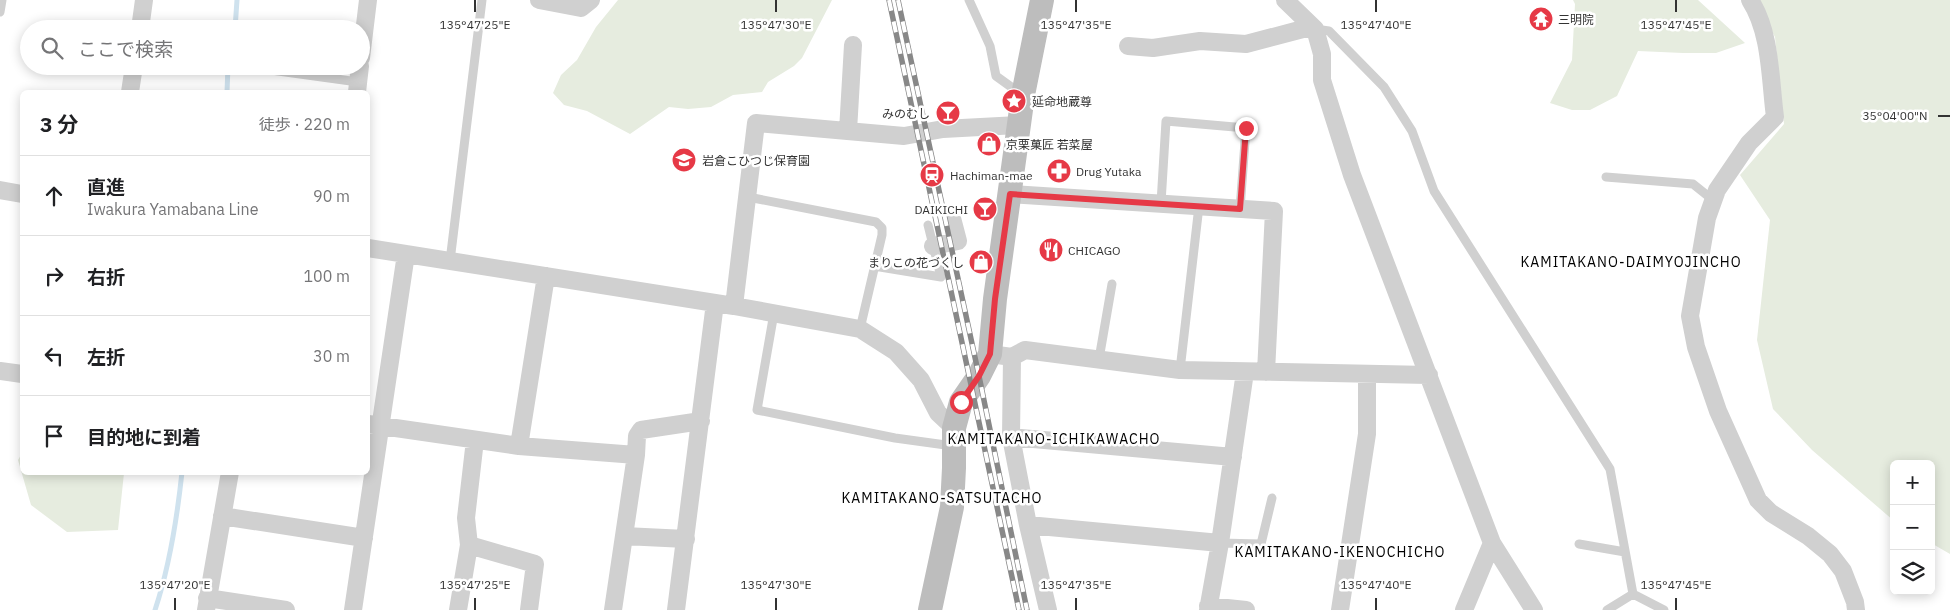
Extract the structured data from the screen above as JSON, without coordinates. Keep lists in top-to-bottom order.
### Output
{
  "districts": [
    "KAMITAKANO-DAIMYOJINCHO",
    "KAMITAKANO-ICHIKAWACHO",
    "KAMITAKANO-SATSUTACHO",
    "KAMITAKANO-IKENOCHICHO"
  ],
  "places": {
    "temple": ["三明院"],
    "place": ["延命地蔵尊"],
    "bar": ["みのむし", "DAIKICHI"],
    "shop": ["京栗菓匠 若菜屋", "まりこの花づくし"],
    "school or university": ["岩倉こひつじ保育園"],
    "pharmacy": ["Drug Yutaka"],
    "station": ["Hachiman-mae"],
    "restaurant": ["CHICAGO"]
  },
  "page": {
    "search": "ここで検索",
    "heading": ["3 分", "徒歩 · 220 m"],
    "list": [
      ["直進", "Iwakura Yamabana Line", "90 m"],
      ["右折", "100 m"],
      ["左折", "30 m"],
      "目的地に到着"
    ],
    "map_buttons": ["+", "−"]
  },
  "coordinates": [
    "135°47'25\"E",
    "135°47'30\"E",
    "135°47'35\"E",
    "135°47'40\"E",
    "135°47'45\"E",
    "35°04'00\"N",
    "135°47'20\"E"
  ]
}
